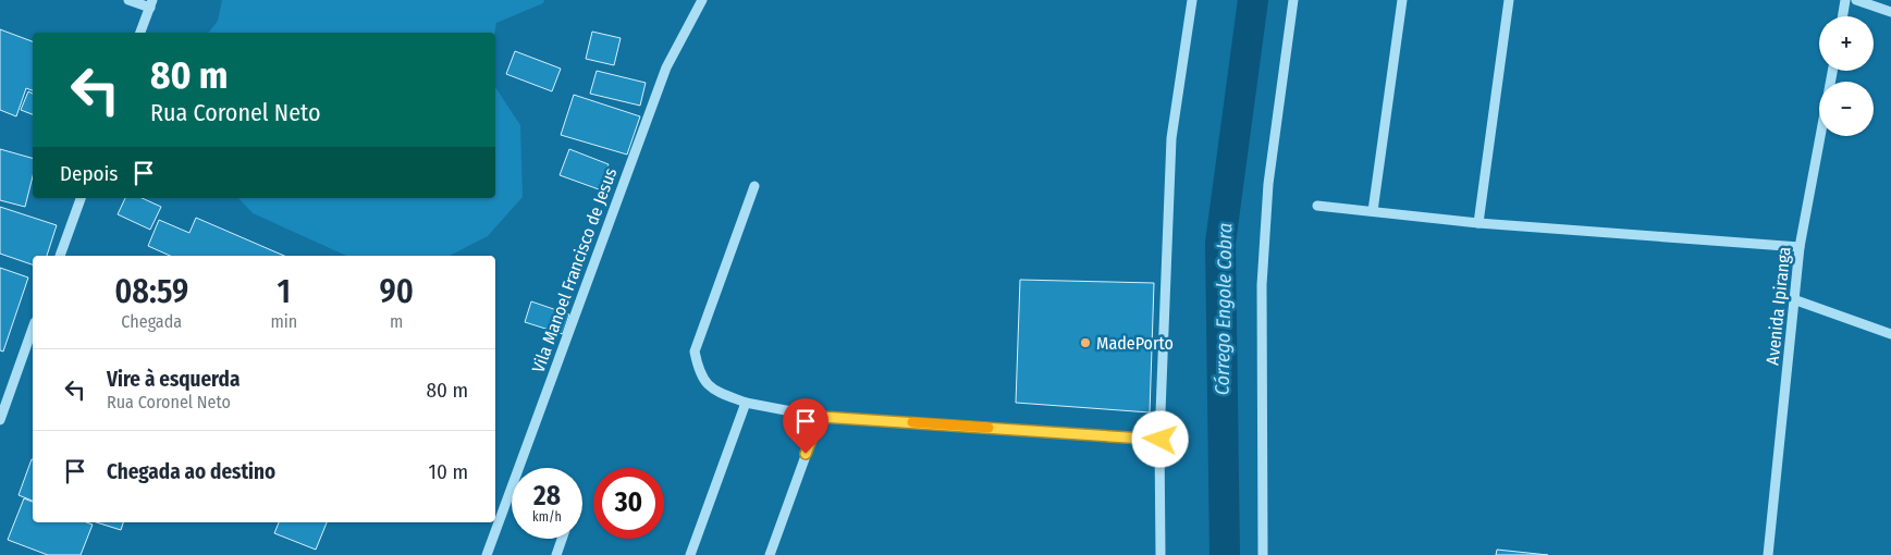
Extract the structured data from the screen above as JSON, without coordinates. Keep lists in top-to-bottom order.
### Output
{
  "streets": {
    "street": ["Vila Manoel Francisco de Jesus", "Avenida Ipiranga"]
  },
  "water": ["Córrego Engole Cobra"],
  "places": ["MadePorto"],
  "page": {
    "map_buttons": ["+", "−"],
    "turn": ["80 m", "Rua Coronel Neto"],
    "then": "Depois",
    "eta": [
      "08:59",
      "Chegada",
      "1",
      "min",
      "90",
      "m"
    ],
    "list": [
      {
        "name": "Vire à esquerda",
        "note": "Rua Coronel Neto",
        "value": "80 m"
      },
      {
        "name": "Chegada ao destino",
        "value": "10 m"
      }
    ],
    "speed": "28 km/h",
    "limit": "30"
  }
}
